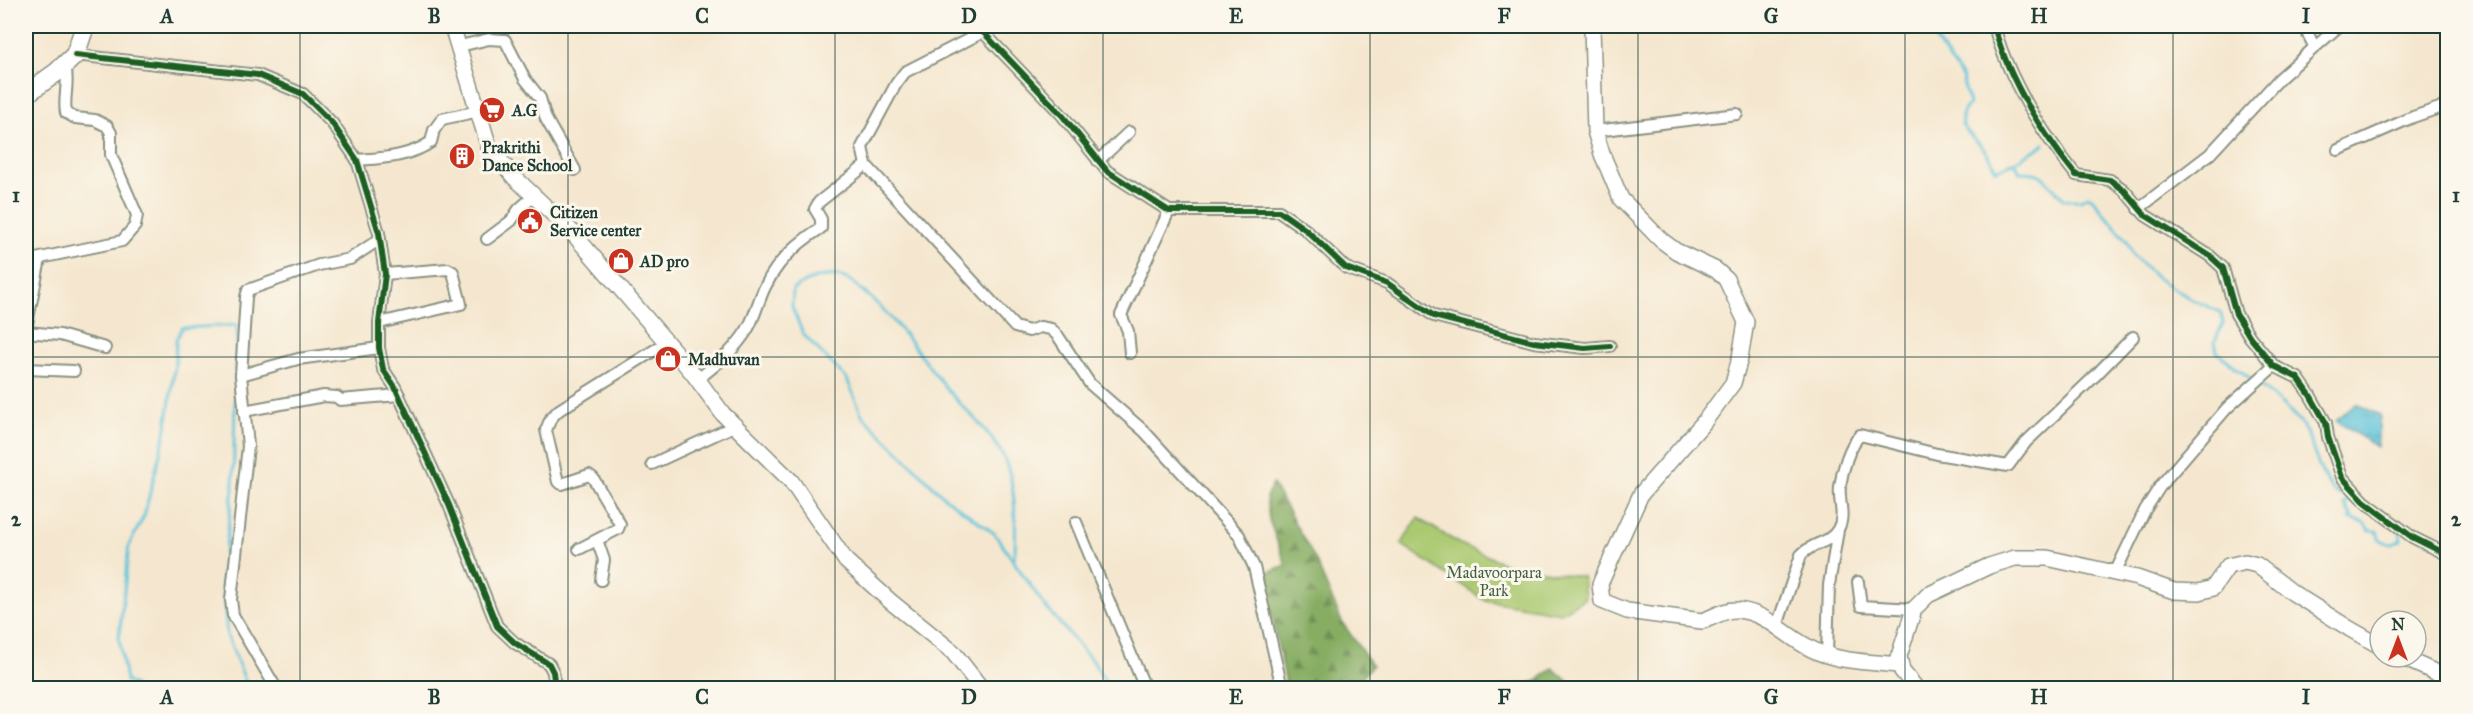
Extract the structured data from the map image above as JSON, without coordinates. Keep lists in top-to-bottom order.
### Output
{
  "parks": ["Madavoorpara Park"],
  "places": {
    "supermarket": ["A.G"],
    "building": ["Prakrithi Dance School"],
    "public building": ["Citizen Service center"],
    "shop": ["AD pro", "Madhuvan"]
  },
  "north": "top",
  "grid": {
    "columns": [
      "A",
      "B",
      "C",
      "D",
      "E",
      "F",
      "G",
      "H",
      "I"
    ],
    "rows": ["1", "2"]
  }
}
